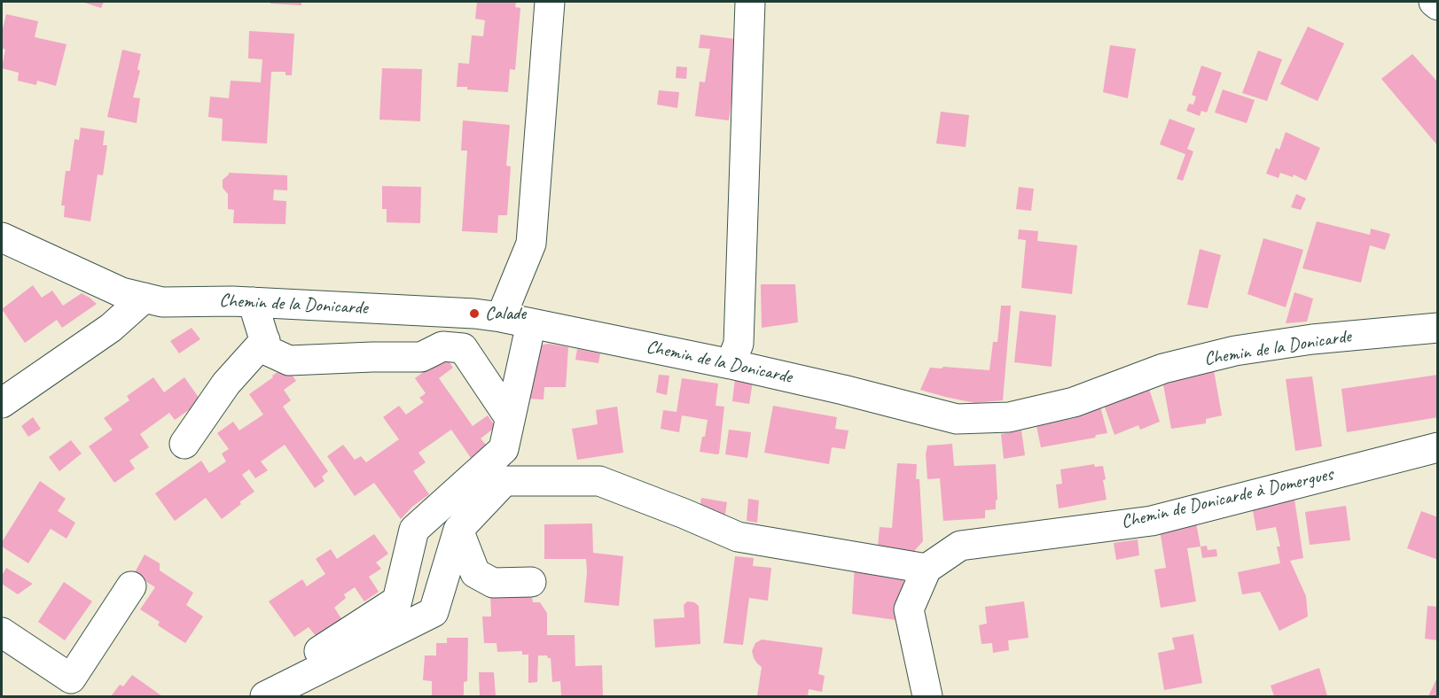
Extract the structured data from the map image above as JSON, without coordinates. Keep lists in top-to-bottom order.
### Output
{
  "streets": {
    "street": ["Chemin de la Donicarde", "Chemin de Donicarde à Domergues"]
  },
  "places": ["Calade"]
}
